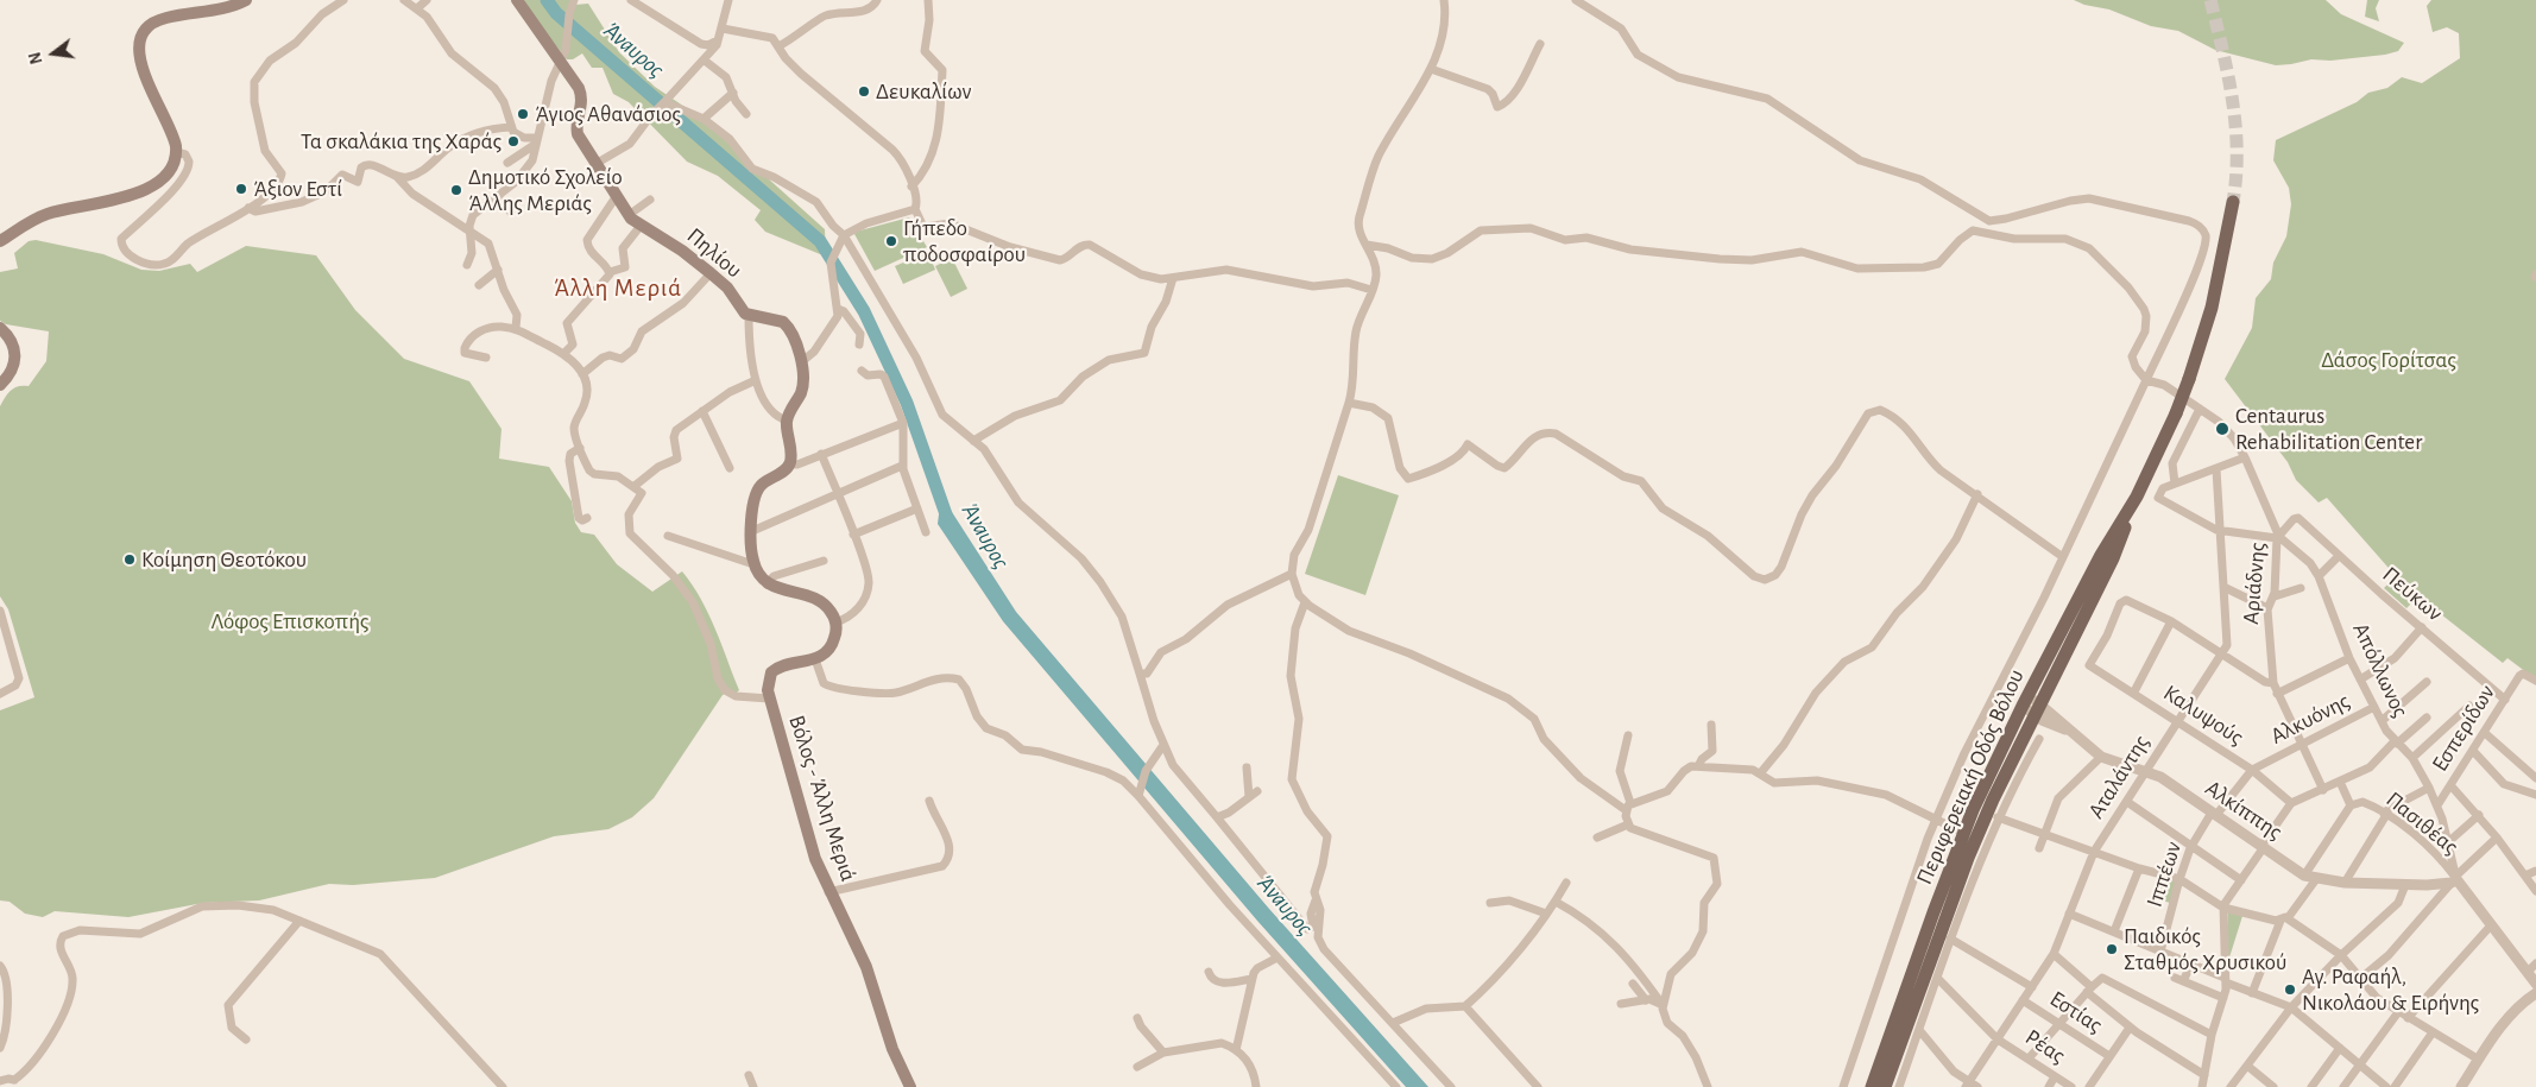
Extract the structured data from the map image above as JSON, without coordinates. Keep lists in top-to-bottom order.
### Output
{
  "streets": {
    "main road": ["Πηλίου", "Περιφερειακή Οδός Βόλου", "Βόλος - Άλλη Μεριά"],
    "street": [
      "Αριάδνης",
      "Πεύκων",
      "Απόλλωνος",
      "Καλυψούς",
      "Αλκυόνης",
      "Εσπερίδων",
      "Αταλάντης",
      "Αλκίππης",
      "Πασιθέας",
      "Ιππέων",
      "Εστίας",
      "Ρέας"
    ]
  },
  "crossings": [
    ["Αριάδνης", "Πεύκων"],
    ["Αριάδνης", "Απόλλωνος"],
    ["Αριάδνης", "Αλκυόνης"],
    ["Πεύκων", "Εσπερίδων"],
    ["Απόλλωνος", "Αλκυόνης"],
    ["Απόλλωνος", "Εσπερίδων"],
    ["Απόλλωνος", "Αλκίππης"],
    ["Απόλλωνος", "Πασιθέας"],
    ["Καλυψούς", "Αλκυόνης"],
    ["Καλυψούς", "Αταλάντης"],
    ["Αλκυόνης", "Αλκίππης"],
    ["Αλκυόνης", "Ιππέων"],
    ["Εσπερίδων", "Αλκίππης"],
    ["Εσπερίδων", "Πασιθέας"],
    ["Περιφερειακή Οδός Βόλου", "Αλκίππης"],
    ["Αταλάντης", "Αλκίππης"],
    ["Αταλάντης", "Εστίας"],
    ["Αταλάντης", "Ρέας"],
    ["Αλκίππης", "Πασιθέας"],
    ["Αλκίππης", "Ιππέων"]
  ],
  "districts": ["Άλλη Μεριά"],
  "water": ["Άναυρος"],
  "parks": ["Δάσος Γορίτσας", "Λόφος Επισκοπής"],
  "places": [
    "Δευκαλίων",
    "Άγιος Αθανάσιος",
    "Τα σκαλάκια της Χαράς",
    "Άξιον Εστί",
    "Δημοτικό Σχολείο Άλλης Μεριάς",
    "Γήπεδο ποδοσφαίρου",
    "Centaurus Rehabilitation Center",
    "Κοίμηση Θεοτόκου",
    "Παιδικός Σταθμός Χρυσικού",
    "Αγ. Ραφαήλ, Νικολάου & Ειρήνης"
  ],
  "north": "left"
}
